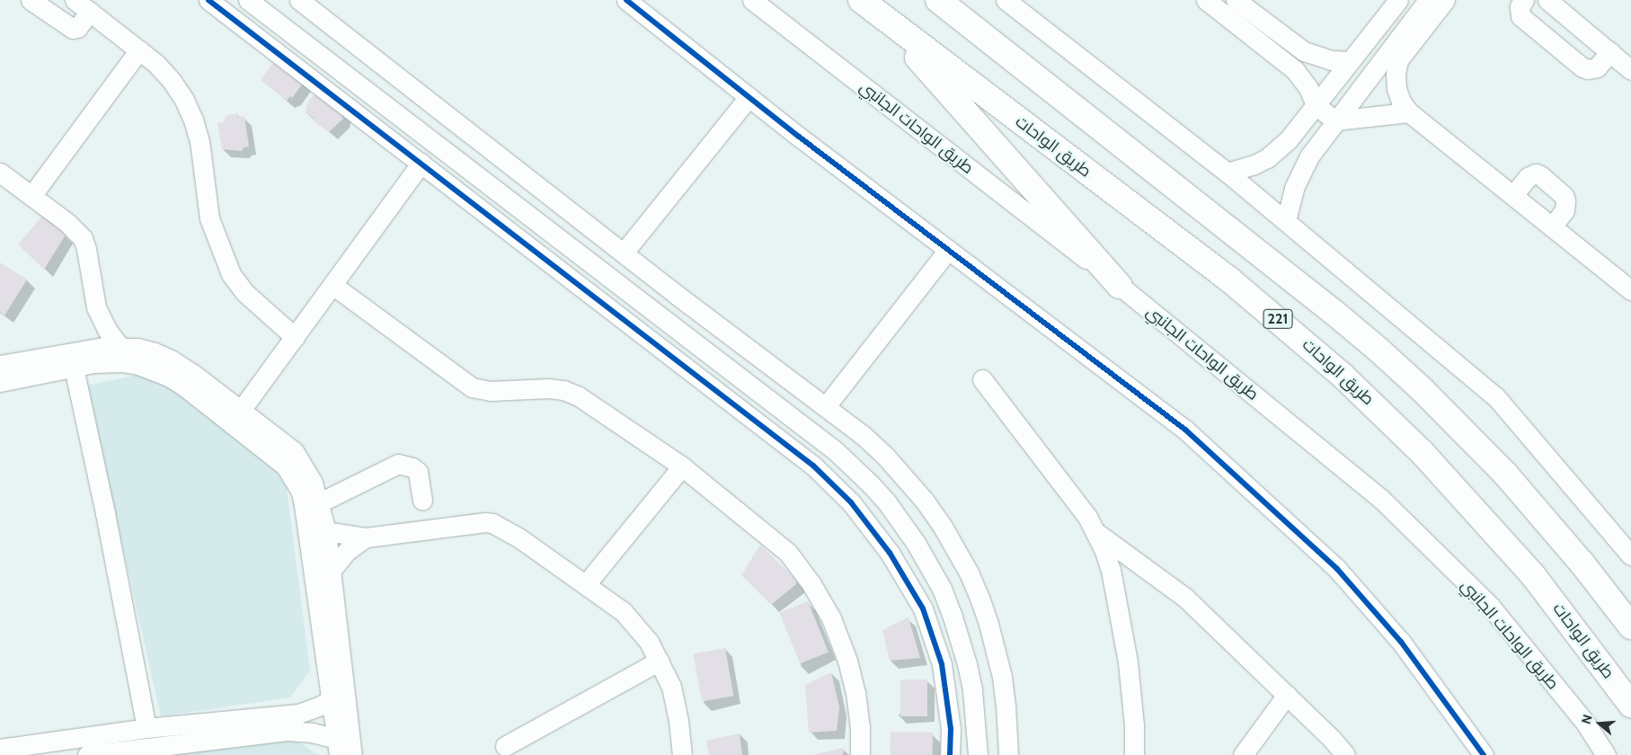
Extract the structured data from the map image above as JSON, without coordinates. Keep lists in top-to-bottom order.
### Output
{
  "streets": {
    "highway": ["طريق الواحات", "221"],
    "street": ["طريق الواحات الجانبي"]
  },
  "north": "left"
}
